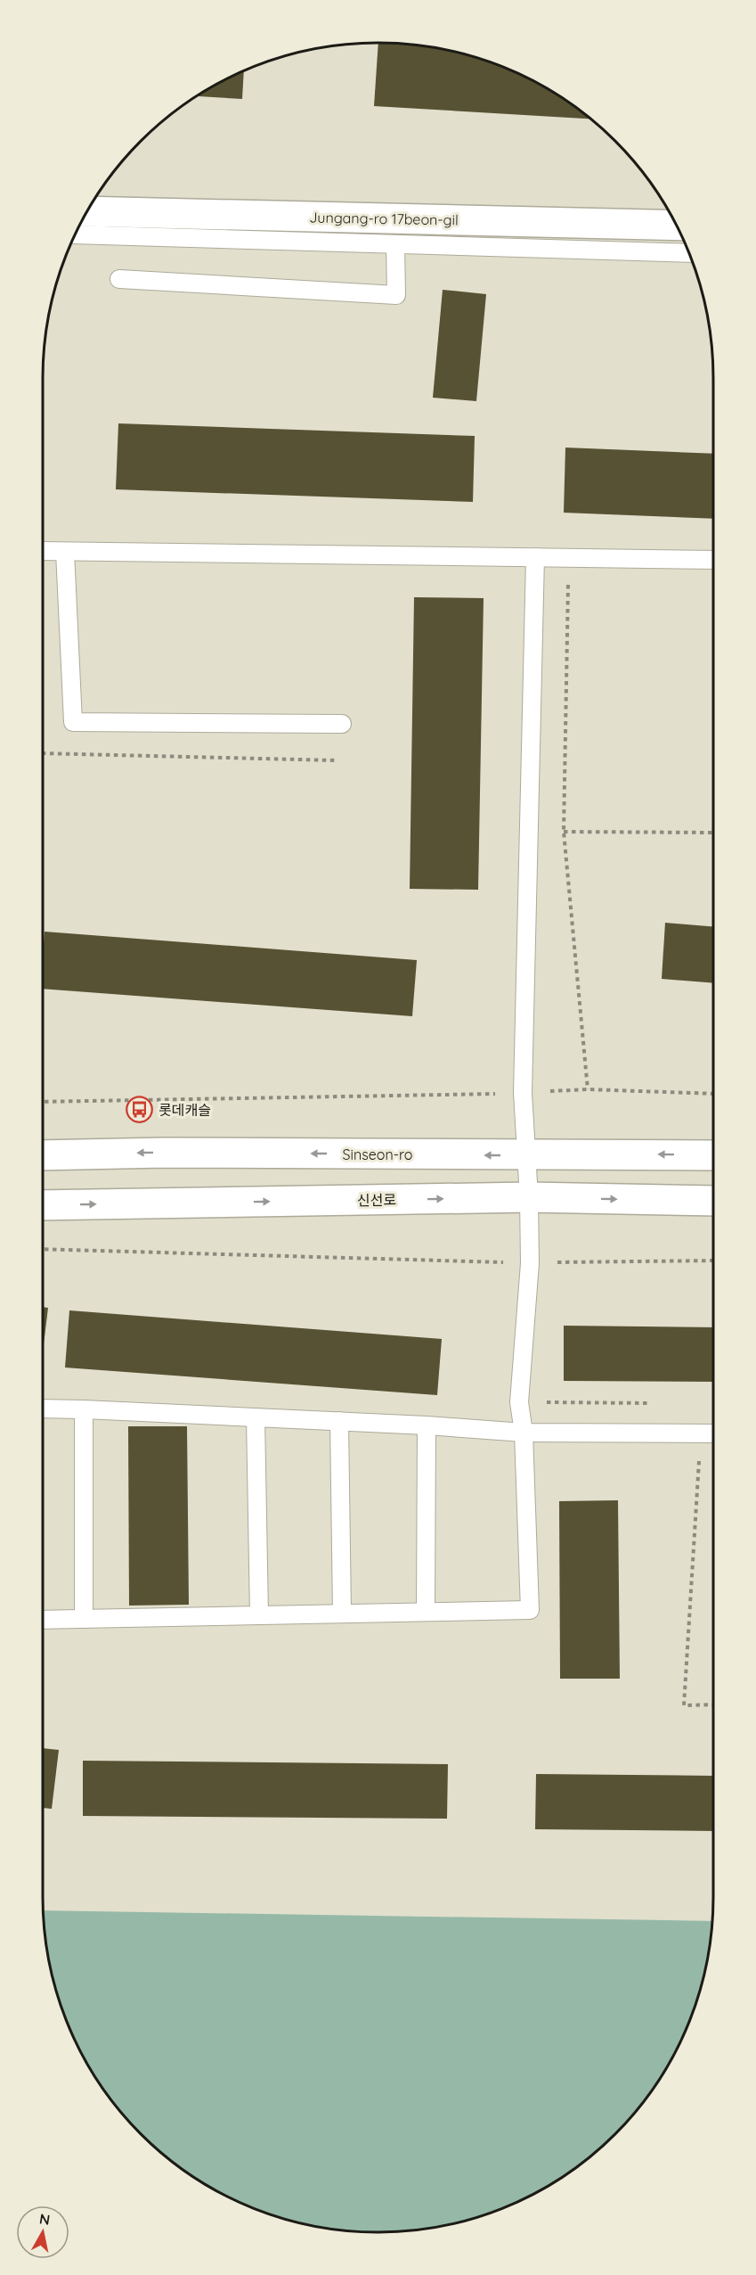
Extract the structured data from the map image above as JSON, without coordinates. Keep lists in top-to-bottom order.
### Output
{
  "streets": {
    "main road": ["Jungang-ro 17beon-gil", "Sinseon-ro", "신선로"]
  },
  "one_way": ["Sinseon-ro", "신선로"],
  "places": {
    "bus stop": ["롯데캐슬"]
  },
  "north": "top"
}
